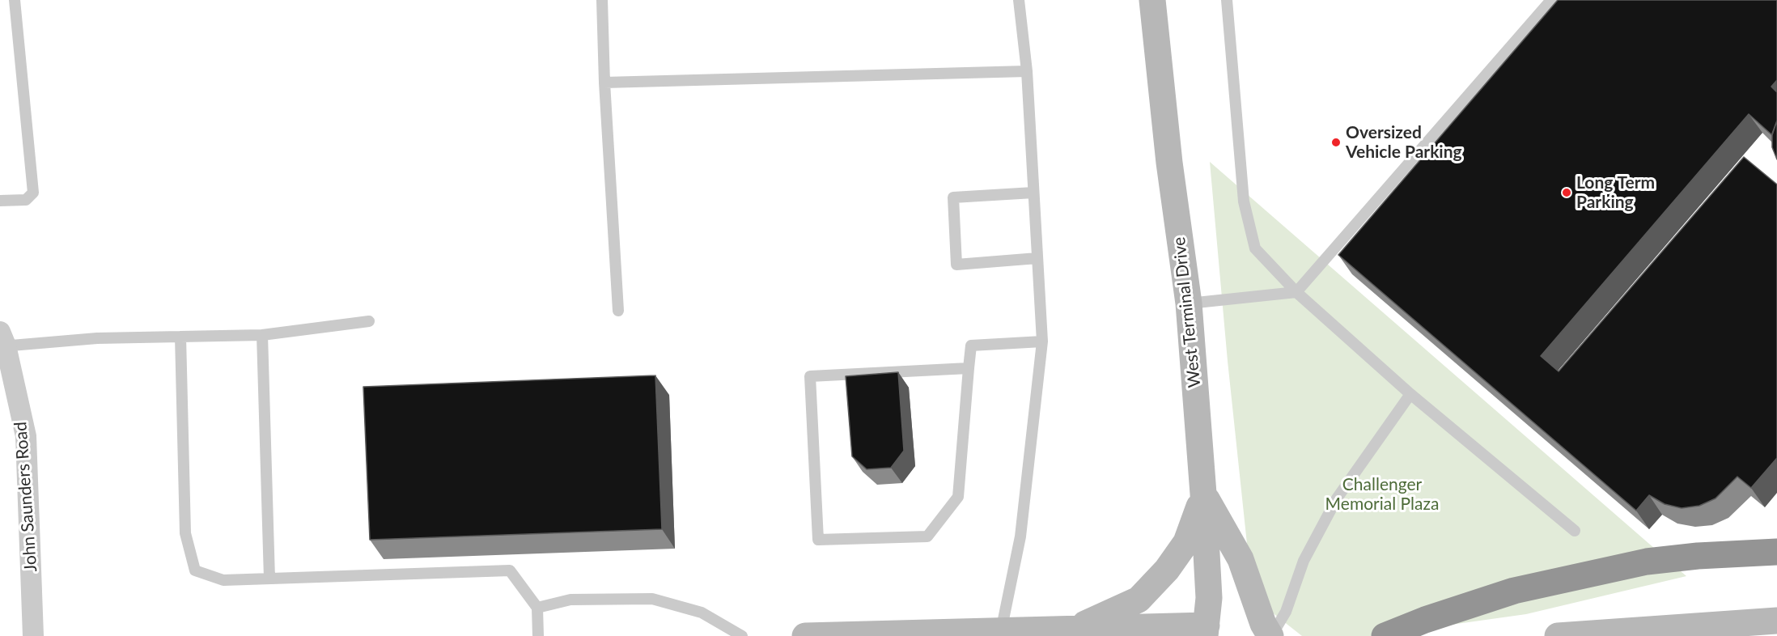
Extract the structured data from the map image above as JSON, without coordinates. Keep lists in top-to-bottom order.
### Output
{
  "streets": {
    "main road": ["West Terminal Drive"],
    "street": ["John Saunders Road"]
  },
  "parks": ["Challenger Memorial Plaza"],
  "places": ["Oversized Vehicle Parking", "Long Term Parking"]
}
